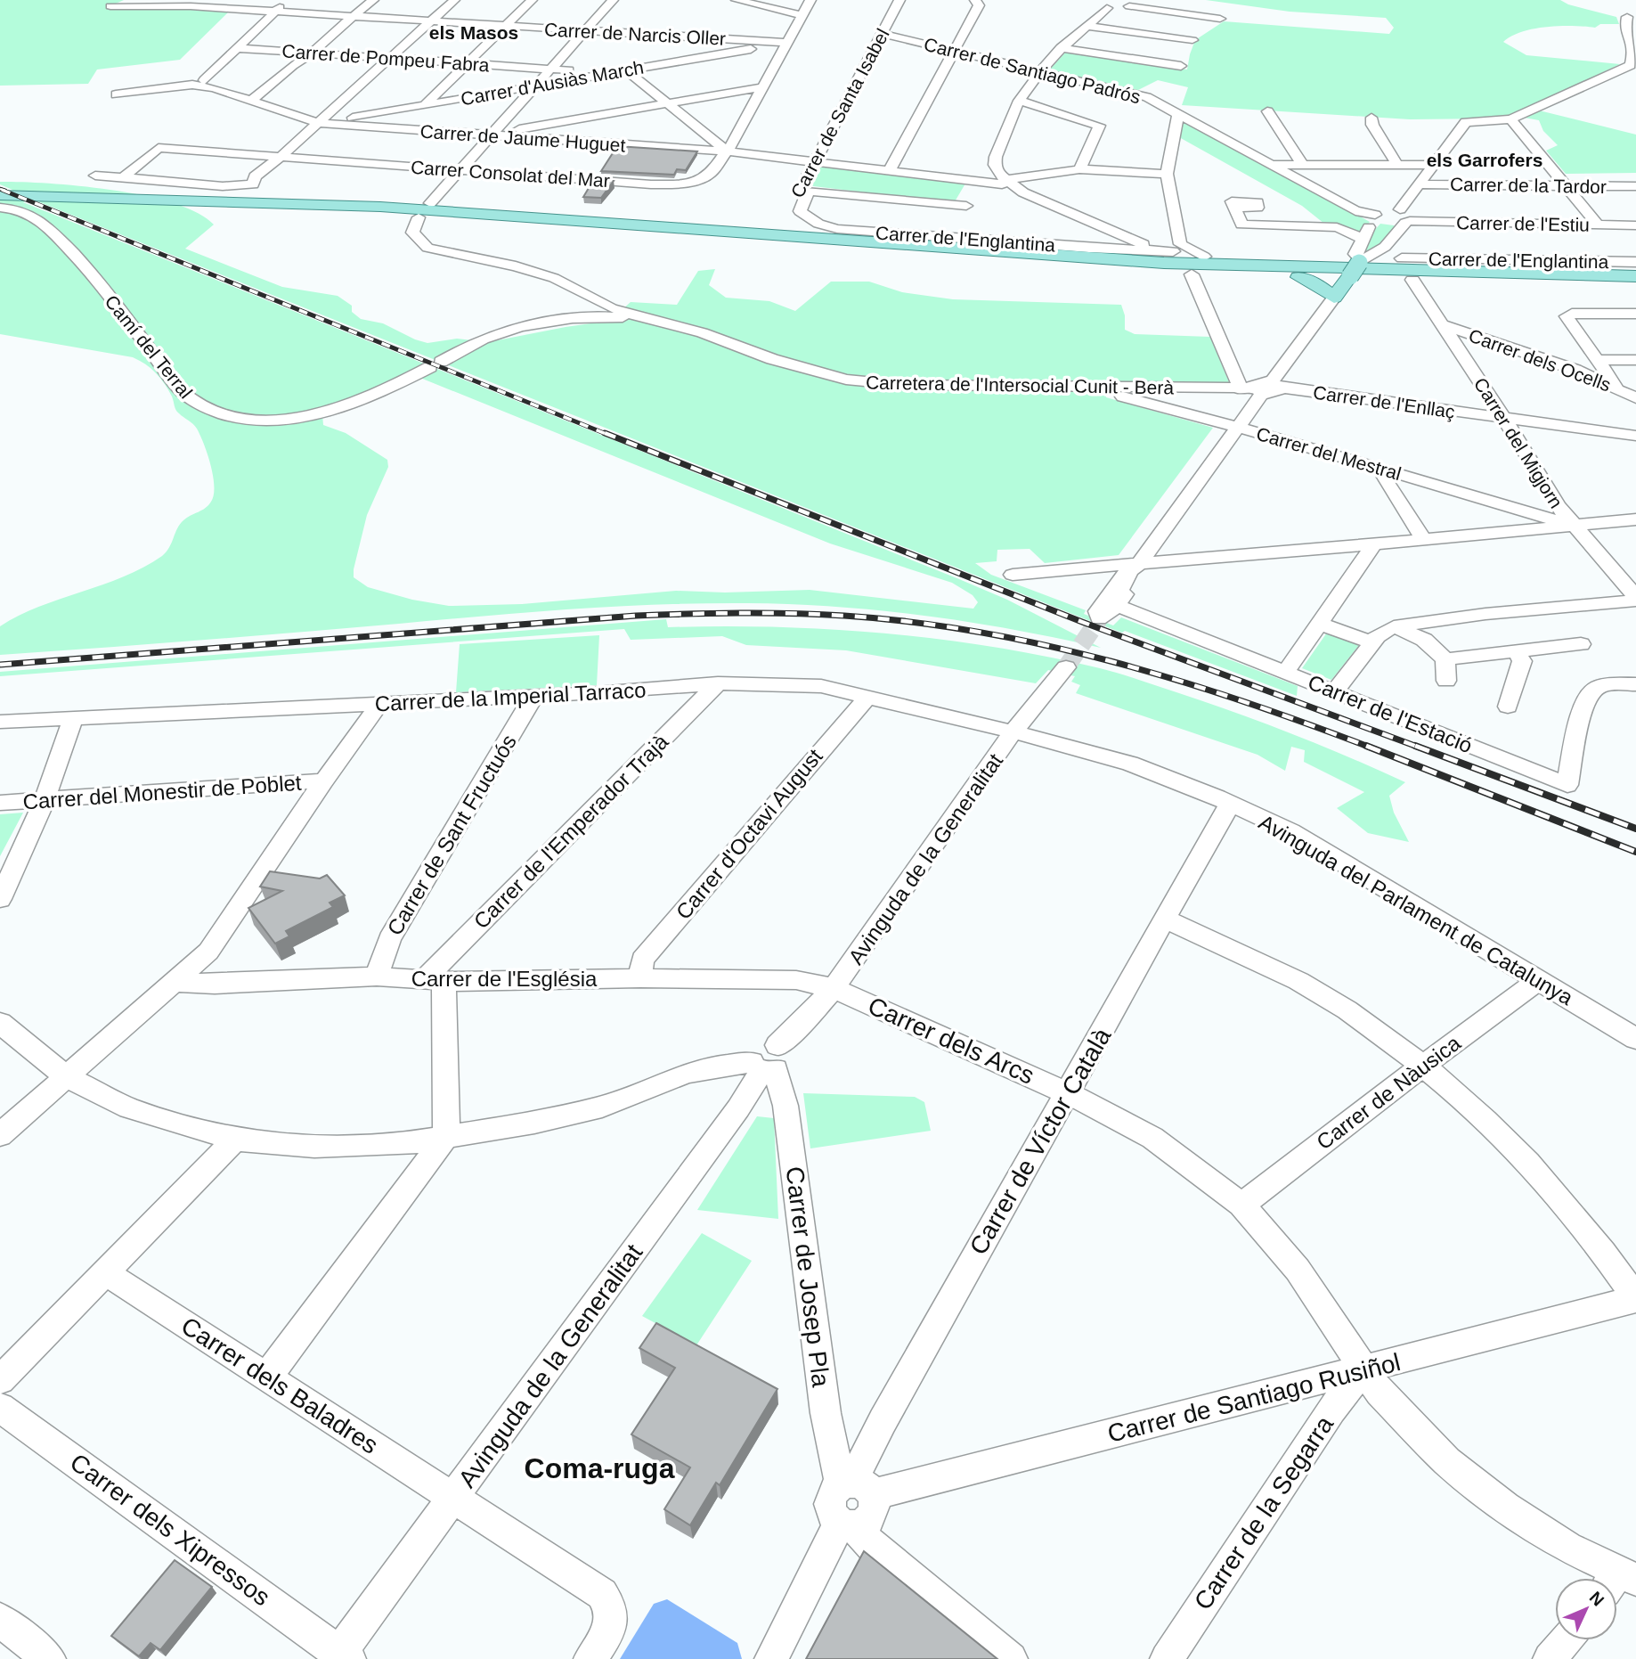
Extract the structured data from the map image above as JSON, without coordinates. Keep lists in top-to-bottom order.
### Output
{
  "streets": {
    "street": [
      "Carrer de Narcis Oller",
      "Carrer de Pompeu Fabra",
      "Carrer de Santiago Padrós",
      "Carrer d'Ausiàs March",
      "Carrer de Santa Isabel",
      "Carrer de Jaume Huguet",
      "Carrer Consolat del Mar",
      "Carrer de la Tardor",
      "Carrer de l'Estiu",
      "Carrer de l'Englantina",
      "Camí del Terral",
      "Carrer dels Ocells",
      "Carretera de l'Intersocial Cunit - Berà",
      "Carrer de l'Enllaç",
      "Carrer del Migjorn",
      "Carrer del Mestral",
      "Carrer de la Imperial Tarraco",
      "Carrer de l'Estació",
      "Carrer del Monestir de Poblet",
      "Carrer de l'Emperador Trajà",
      "Carrer d'Octavi August",
      "Carrer de Sant Fructuós",
      "Avinguda de la Generalitat",
      "Avinguda del Parlament de Catalunya",
      "Carrer de l'Església",
      "Carrer dels Arcs",
      "Carrer de Nàusica",
      "Carrer de Víctor Català",
      "Carrer de Josep Pla",
      "Carrer dels Baladres",
      "Carrer de Santiago Rusiñol",
      "Carrer de la Segarra",
      "Carrer dels Xipressos"
    ]
  },
  "crossings": [
    ["Carrer de Narcis Oller", "Carrer d'Ausiàs March"],
    ["Carrer de Narcis Oller", "Carrer Consolat del Mar"],
    ["Carrer de Pompeu Fabra", "Carrer d'Ausiàs March"],
    ["Carrer de Santiago Padrós", "Carrer de Santa Isabel"],
    ["Carrer de Santiago Padrós", "Carrer de l'Estiu"],
    ["Carrer d'Ausiàs March", "Carrer de Jaume Huguet"],
    ["Carrer d'Ausiàs March", "Carrer Consolat del Mar"],
    ["Carrer de Santa Isabel", "Carrer de Jaume Huguet"],
    ["Carrer de Santa Isabel", "Carrer de l'Englantina"],
    ["Carrer de Jaume Huguet", "Carrer Consolat del Mar"],
    ["Camí del Terral", "Carretera de l'Intersocial Cunit - Berà"],
    ["Carrer dels Ocells", "Carrer del Migjorn"],
    ["Carretera de l'Intersocial Cunit - Berà", "Carrer de l'Enllaç"],
    ["Carretera de l'Intersocial Cunit - Berà", "Carrer del Mestral"],
    ["Carrer de l'Enllaç", "Carrer del Migjorn"],
    ["Carrer del Migjorn", "Carrer del Mestral"],
    ["Carrer de la Imperial Tarraco", "Carrer de l'Emperador Trajà"],
    ["Carrer de la Imperial Tarraco", "Carrer d'Octavi August"],
    ["Carrer de la Imperial Tarraco", "Carrer de Sant Fructuós"],
    ["Carrer de la Imperial Tarraco", "Avinguda de la Generalitat"],
    ["Carrer de la Imperial Tarraco", "Avinguda del Parlament de Catalunya"],
    ["Carrer de l'Emperador Trajà", "Carrer de l'Església"],
    ["Carrer d'Octavi August", "Carrer de l'Església"],
    ["Carrer de Sant Fructuós", "Carrer de l'Església"],
    ["Avinguda de la Generalitat", "Avinguda del Parlament de Catalunya"],
    ["Avinguda de la Generalitat", "Carrer de l'Església"],
    ["Avinguda de la Generalitat", "Carrer dels Arcs"],
    ["Avinguda de la Generalitat", "Carrer de Josep Pla"],
    ["Avinguda de la Generalitat", "Carrer dels Baladres"],
    ["Avinguda de la Generalitat", "Carrer dels Xipressos"],
    ["Avinguda del Parlament de Catalunya", "Carrer de Nàusica"],
    ["Avinguda del Parlament de Catalunya", "Carrer de Víctor Català"],
    ["Carrer de l'Església", "Carrer dels Arcs"],
    ["Carrer dels Arcs", "Carrer de Nàusica"],
    ["Carrer dels Arcs", "Carrer de Víctor Català"],
    ["Carrer dels Arcs", "Carrer de Santiago Rusiñol"],
    ["Carrer dels Arcs", "Carrer de la Segarra"],
    ["Carrer de Víctor Català", "Carrer de Josep Pla"],
    ["Carrer de Víctor Català", "Carrer de Santiago Rusiñol"],
    ["Carrer de Josep Pla", "Carrer de Santiago Rusiñol"],
    ["Carrer de Santiago Rusiñol", "Carrer de la Segarra"]
  ],
  "districts": ["els Masos", "els Garrofers", "Coma-ruga"],
  "north": "top right"
}
